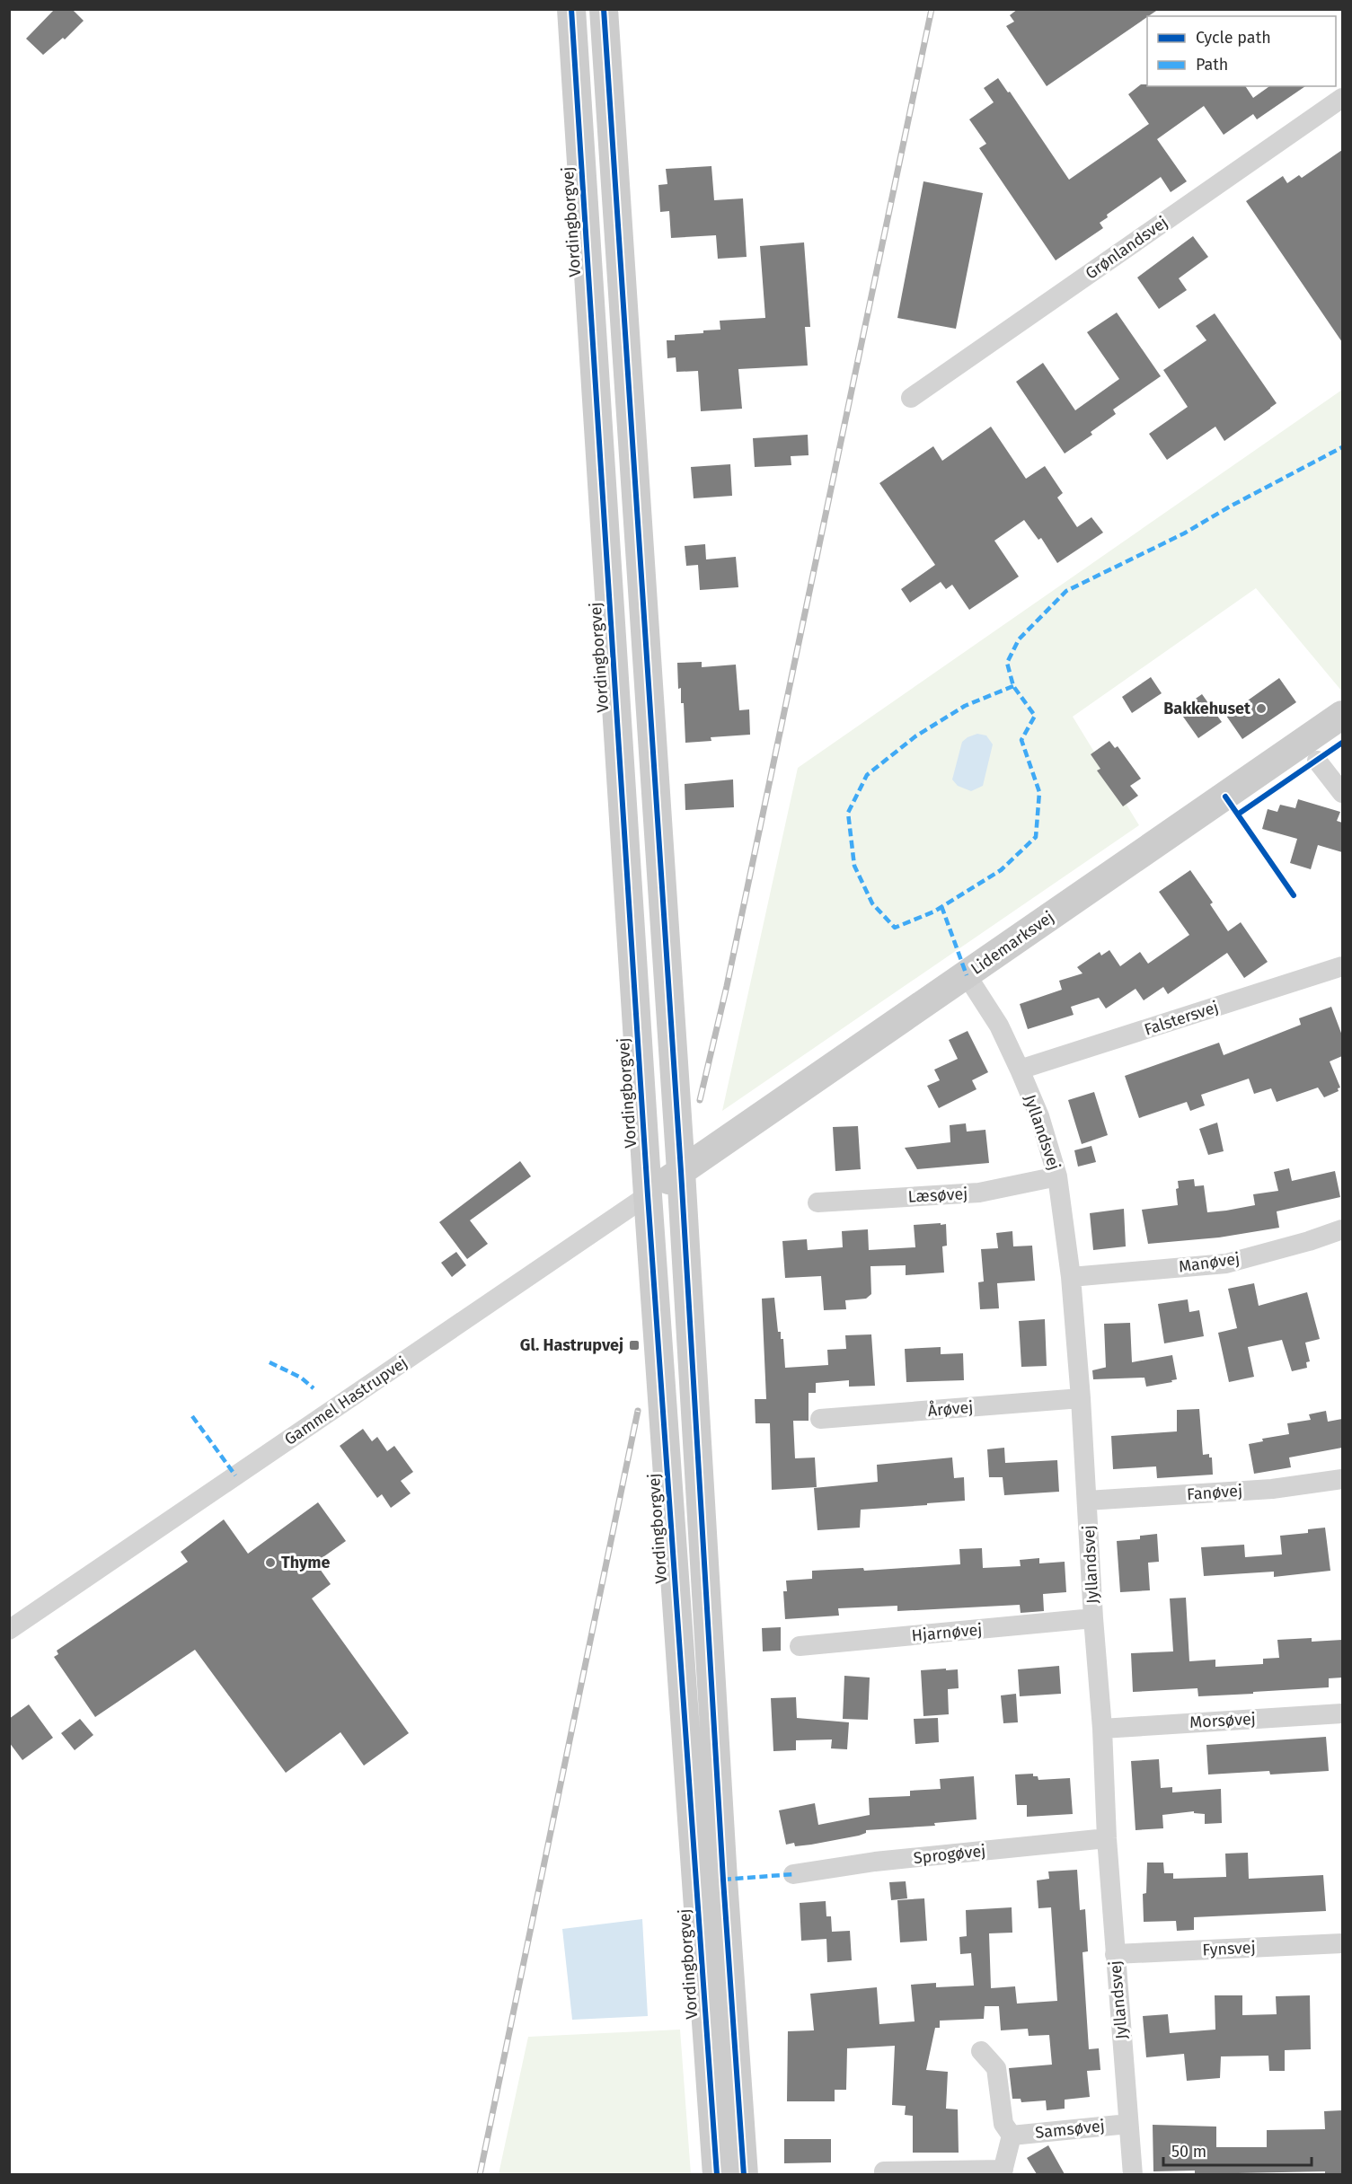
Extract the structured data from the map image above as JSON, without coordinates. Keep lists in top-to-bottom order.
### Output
{
  "streets": {
    "main road": ["Vordingborgvej", "Lidemarksvej", "Gammel Hastrupvej"],
    "street": [
      "Grønlandsvej",
      "Falstersvej",
      "Jyllandsvej",
      "Læsøvej",
      "Manøvej",
      "Årøvej",
      "Fanøvej",
      "Hjarnøvej",
      "Morsøvej",
      "Sprogøvej",
      "Fynsvej",
      "Samsøvej"
    ]
  },
  "crossings": [
    ["Vordingborgvej", "Gammel Hastrupvej"],
    ["Lidemarksvej", "Jyllandsvej"],
    ["Lidemarksvej", "Gammel Hastrupvej"],
    ["Falstersvej", "Jyllandsvej"],
    ["Jyllandsvej", "Læsøvej"],
    ["Jyllandsvej", "Manøvej"],
    ["Jyllandsvej", "Årøvej"],
    ["Jyllandsvej", "Fanøvej"],
    ["Jyllandsvej", "Hjarnøvej"],
    ["Jyllandsvej", "Morsøvej"],
    ["Jyllandsvej", "Sprogøvej"],
    ["Jyllandsvej", "Fynsvej"],
    ["Jyllandsvej", "Samsøvej"]
  ],
  "places": {
    "other": ["Bakkehuset", "Thyme"],
    "transit": ["Gl. Hastrupvej"]
  },
  "legend": ["Cycle path", "Path"],
  "scale_bar": "50 m"
}
